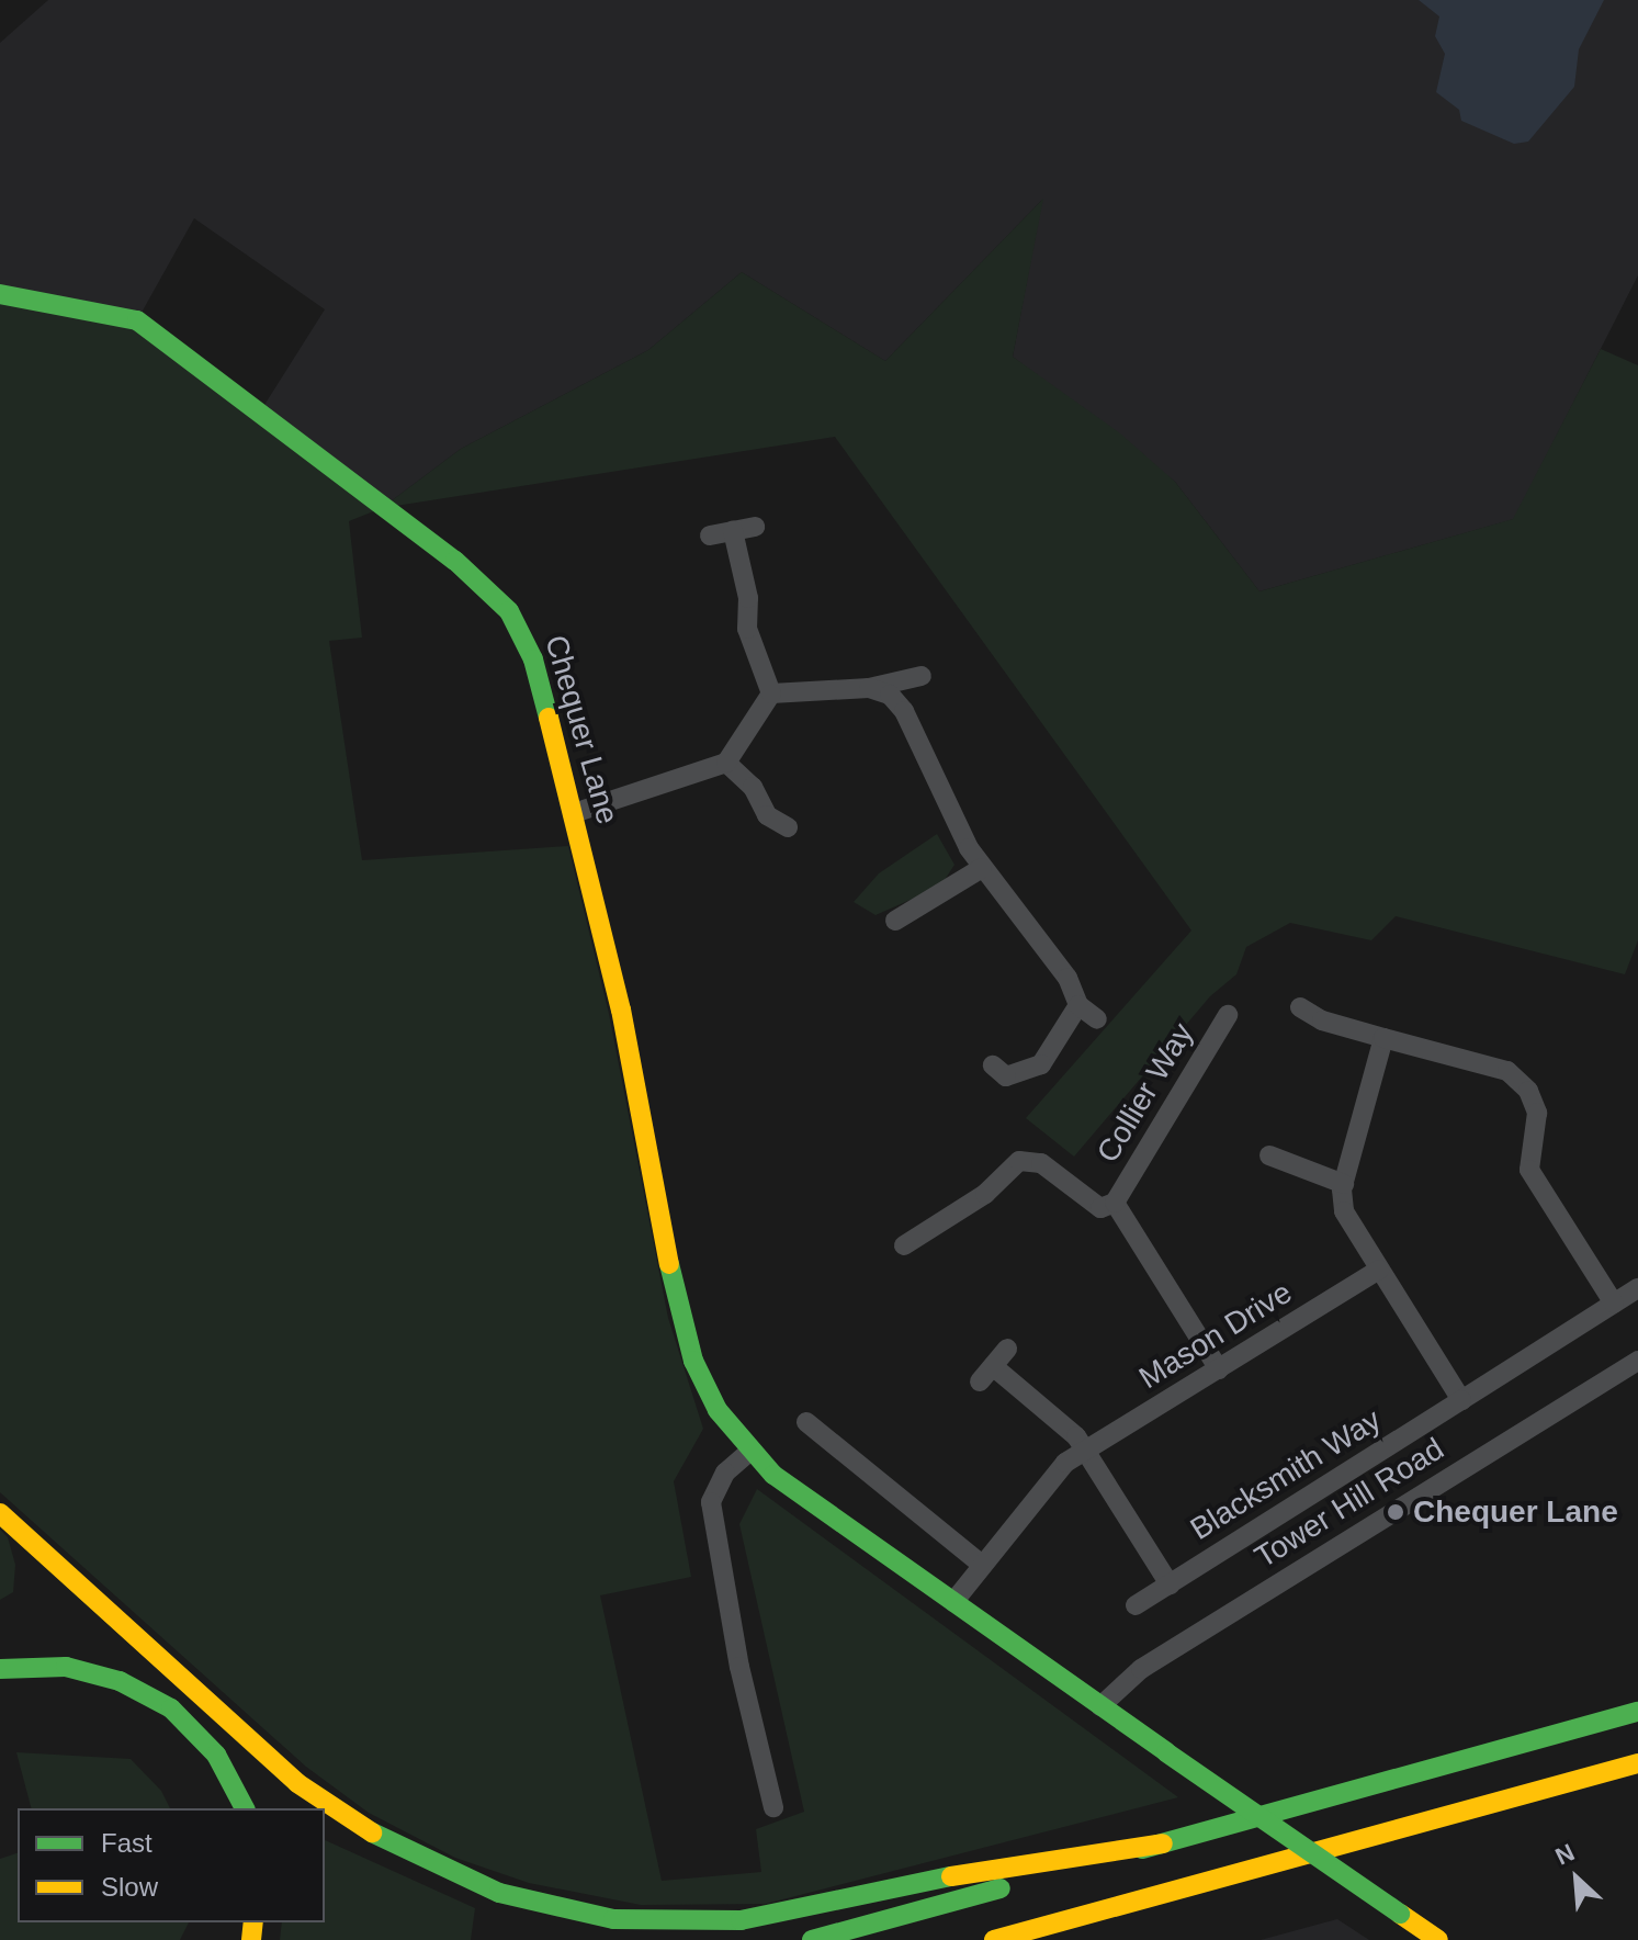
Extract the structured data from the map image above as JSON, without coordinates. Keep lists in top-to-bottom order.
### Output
{
  "streets": {
    "main road": ["Chequer Lane"],
    "street": [
      "Collier Way",
      "Mason Drive",
      "Blacksmith Way",
      "Tower Hill Road"
    ]
  },
  "crossings": [
    ["Chequer Lane", "Mason Drive"],
    ["Chequer Lane", "Tower Hill Road"],
    ["Collier Way", "Mason Drive"]
  ],
  "places": ["Chequer Lane"],
  "legend": ["Fast", "Slow"],
  "north": "top left"
}
